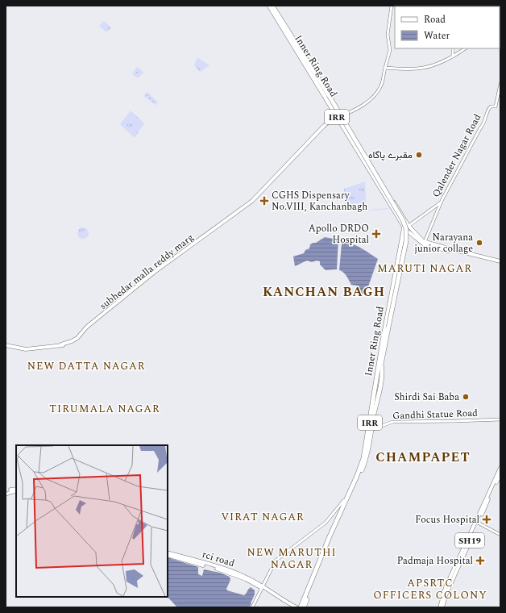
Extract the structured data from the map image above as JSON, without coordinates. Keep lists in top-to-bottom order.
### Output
{
  "streets": {
    "highway": ["Inner Ring Road", "IRR"],
    "main road": ["subhedar malla reddy marg", "SH19", "rci road"],
    "street": ["Qalender Nagar Road", "Gandhi Statue Road"]
  },
  "crossings": [
    ["Inner Ring Road", "Qalender Nagar Road"],
    ["Inner Ring Road", "subhedar malla reddy marg"],
    ["Inner Ring Road", "Gandhi Statue Road"]
  ],
  "districts": [
    "MARUTI NAGAR",
    "KANCHAN BAGH",
    "NEW DATTA NAGAR",
    "TIRUMALA NAGAR",
    "CHAMPAPET",
    "VIRAT NAGAR",
    "NEW MARUTHI NAGAR",
    "APSRTC OFFICERS COLONY"
  ],
  "places": {
    "other": ["مقبرے پاگاہ", "Narayana junior collage", "Shirdi Sai Baba"],
    "health": [
      "CGHS Dispensary No.VIII, Kanchanbagh",
      "Apollo DRDO Hospital",
      "Focus Hospital",
      "Padmaja Hospital"
    ]
  },
  "legend": ["Road", "Water"]
}
